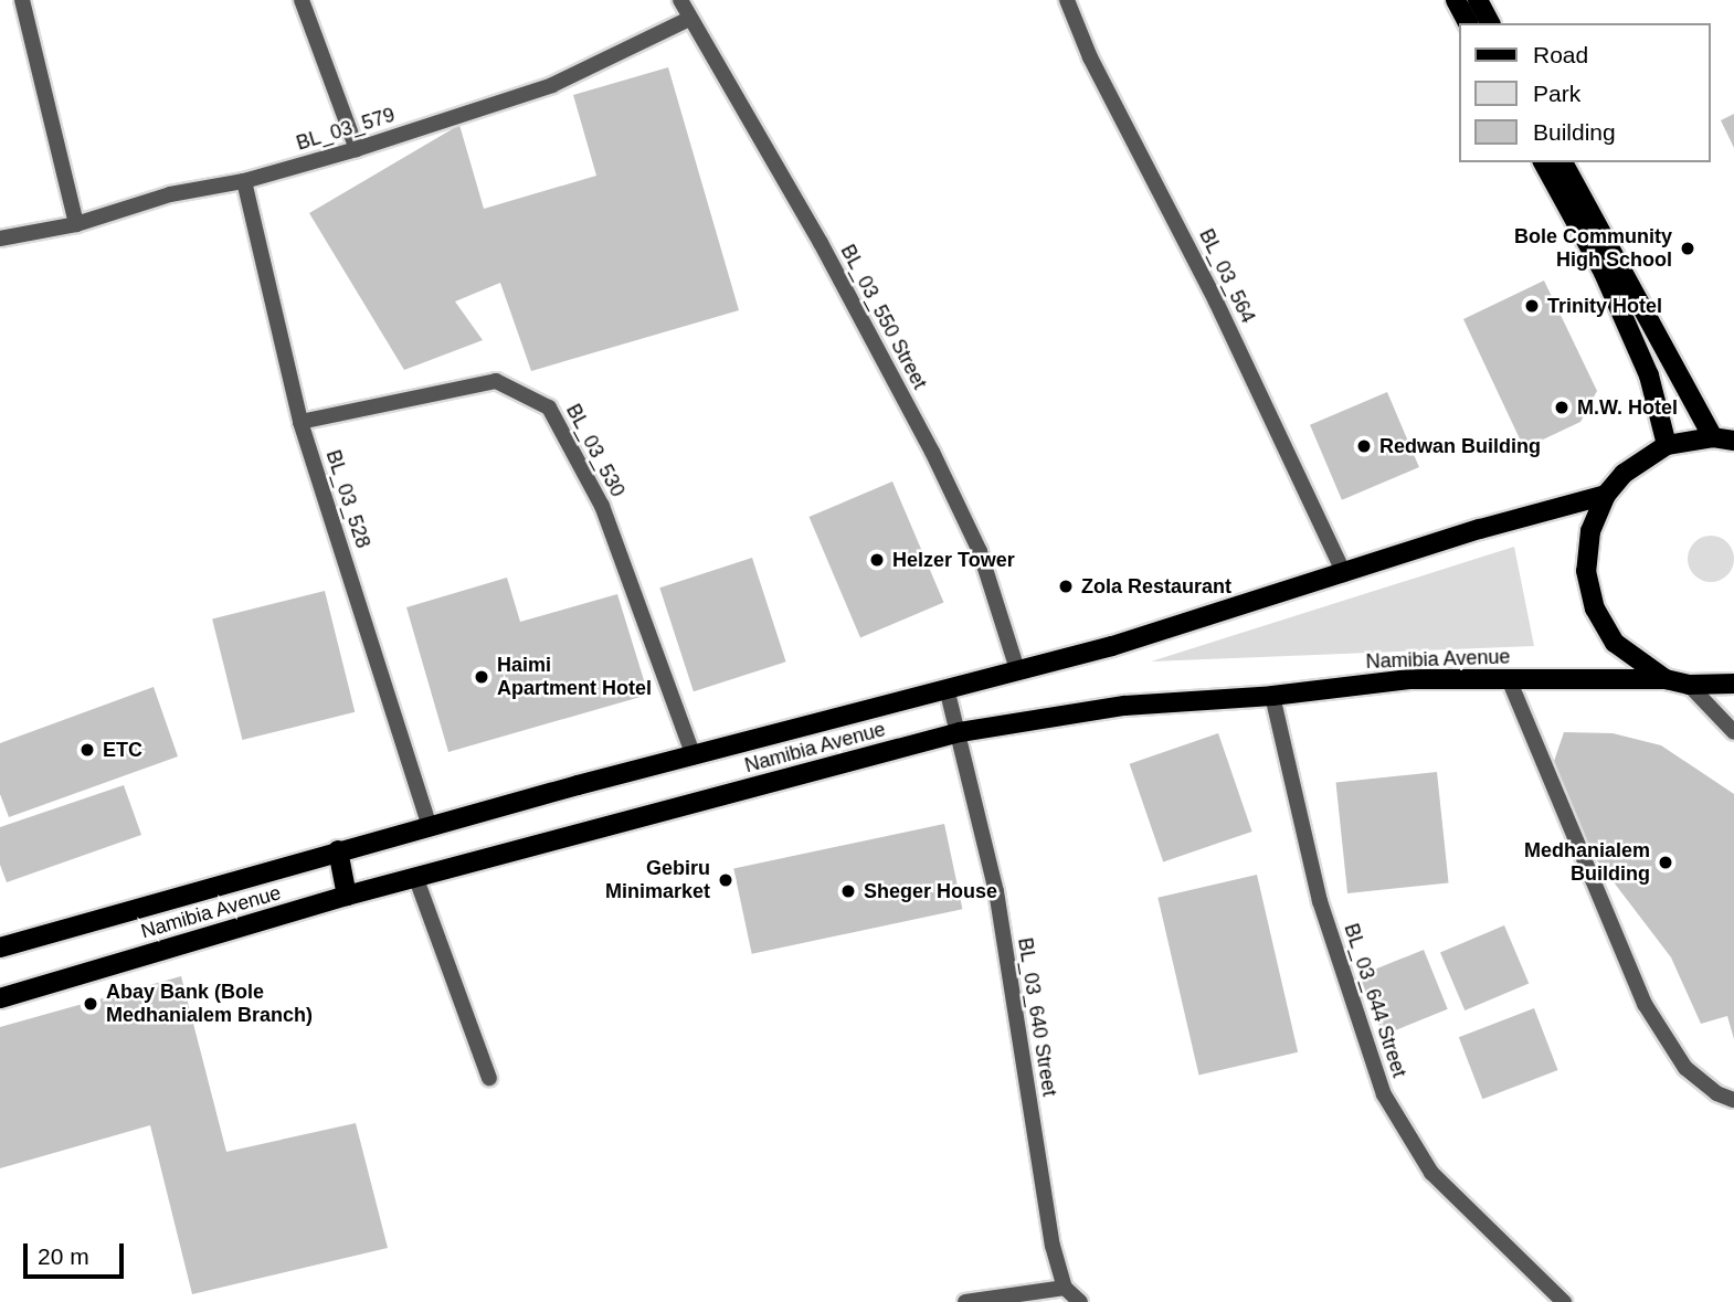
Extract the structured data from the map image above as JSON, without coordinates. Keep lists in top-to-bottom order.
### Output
{
  "streets": {
    "main road": ["Namibia Avenue"],
    "street": [
      "BL_03_579",
      "BL_03_564",
      "BL_03_550 Street",
      "BL_03_530",
      "BL_03_528",
      "BL_03_644 Street",
      "BL_03_640 Street"
    ]
  },
  "crossings": [
    ["BL_03_579", "BL_03_550 Street"],
    ["BL_03_579", "BL_03_528"],
    ["BL_03_564", "Namibia Avenue"],
    ["BL_03_550 Street", "Namibia Avenue"],
    ["BL_03_530", "BL_03_528"],
    ["BL_03_530", "Namibia Avenue"],
    ["BL_03_528", "Namibia Avenue"],
    ["Namibia Avenue", "BL_03_644 Street"],
    ["Namibia Avenue", "BL_03_640 Street"]
  ],
  "places": [
    "Bole Community High School",
    "Trinity Hotel",
    "M.W. Hotel",
    "Redwan Building",
    "Helzer Tower",
    "Zola Restaurant",
    "Haimi Apartment Hotel",
    "ETC",
    "Medhanialem Building",
    "Gebiru Minimarket",
    "Sheger House",
    "Abay Bank (Bole Medhanialem Branch)"
  ],
  "legend": ["Road", "Park", "Building"],
  "scale_bar": "20 m"
}
